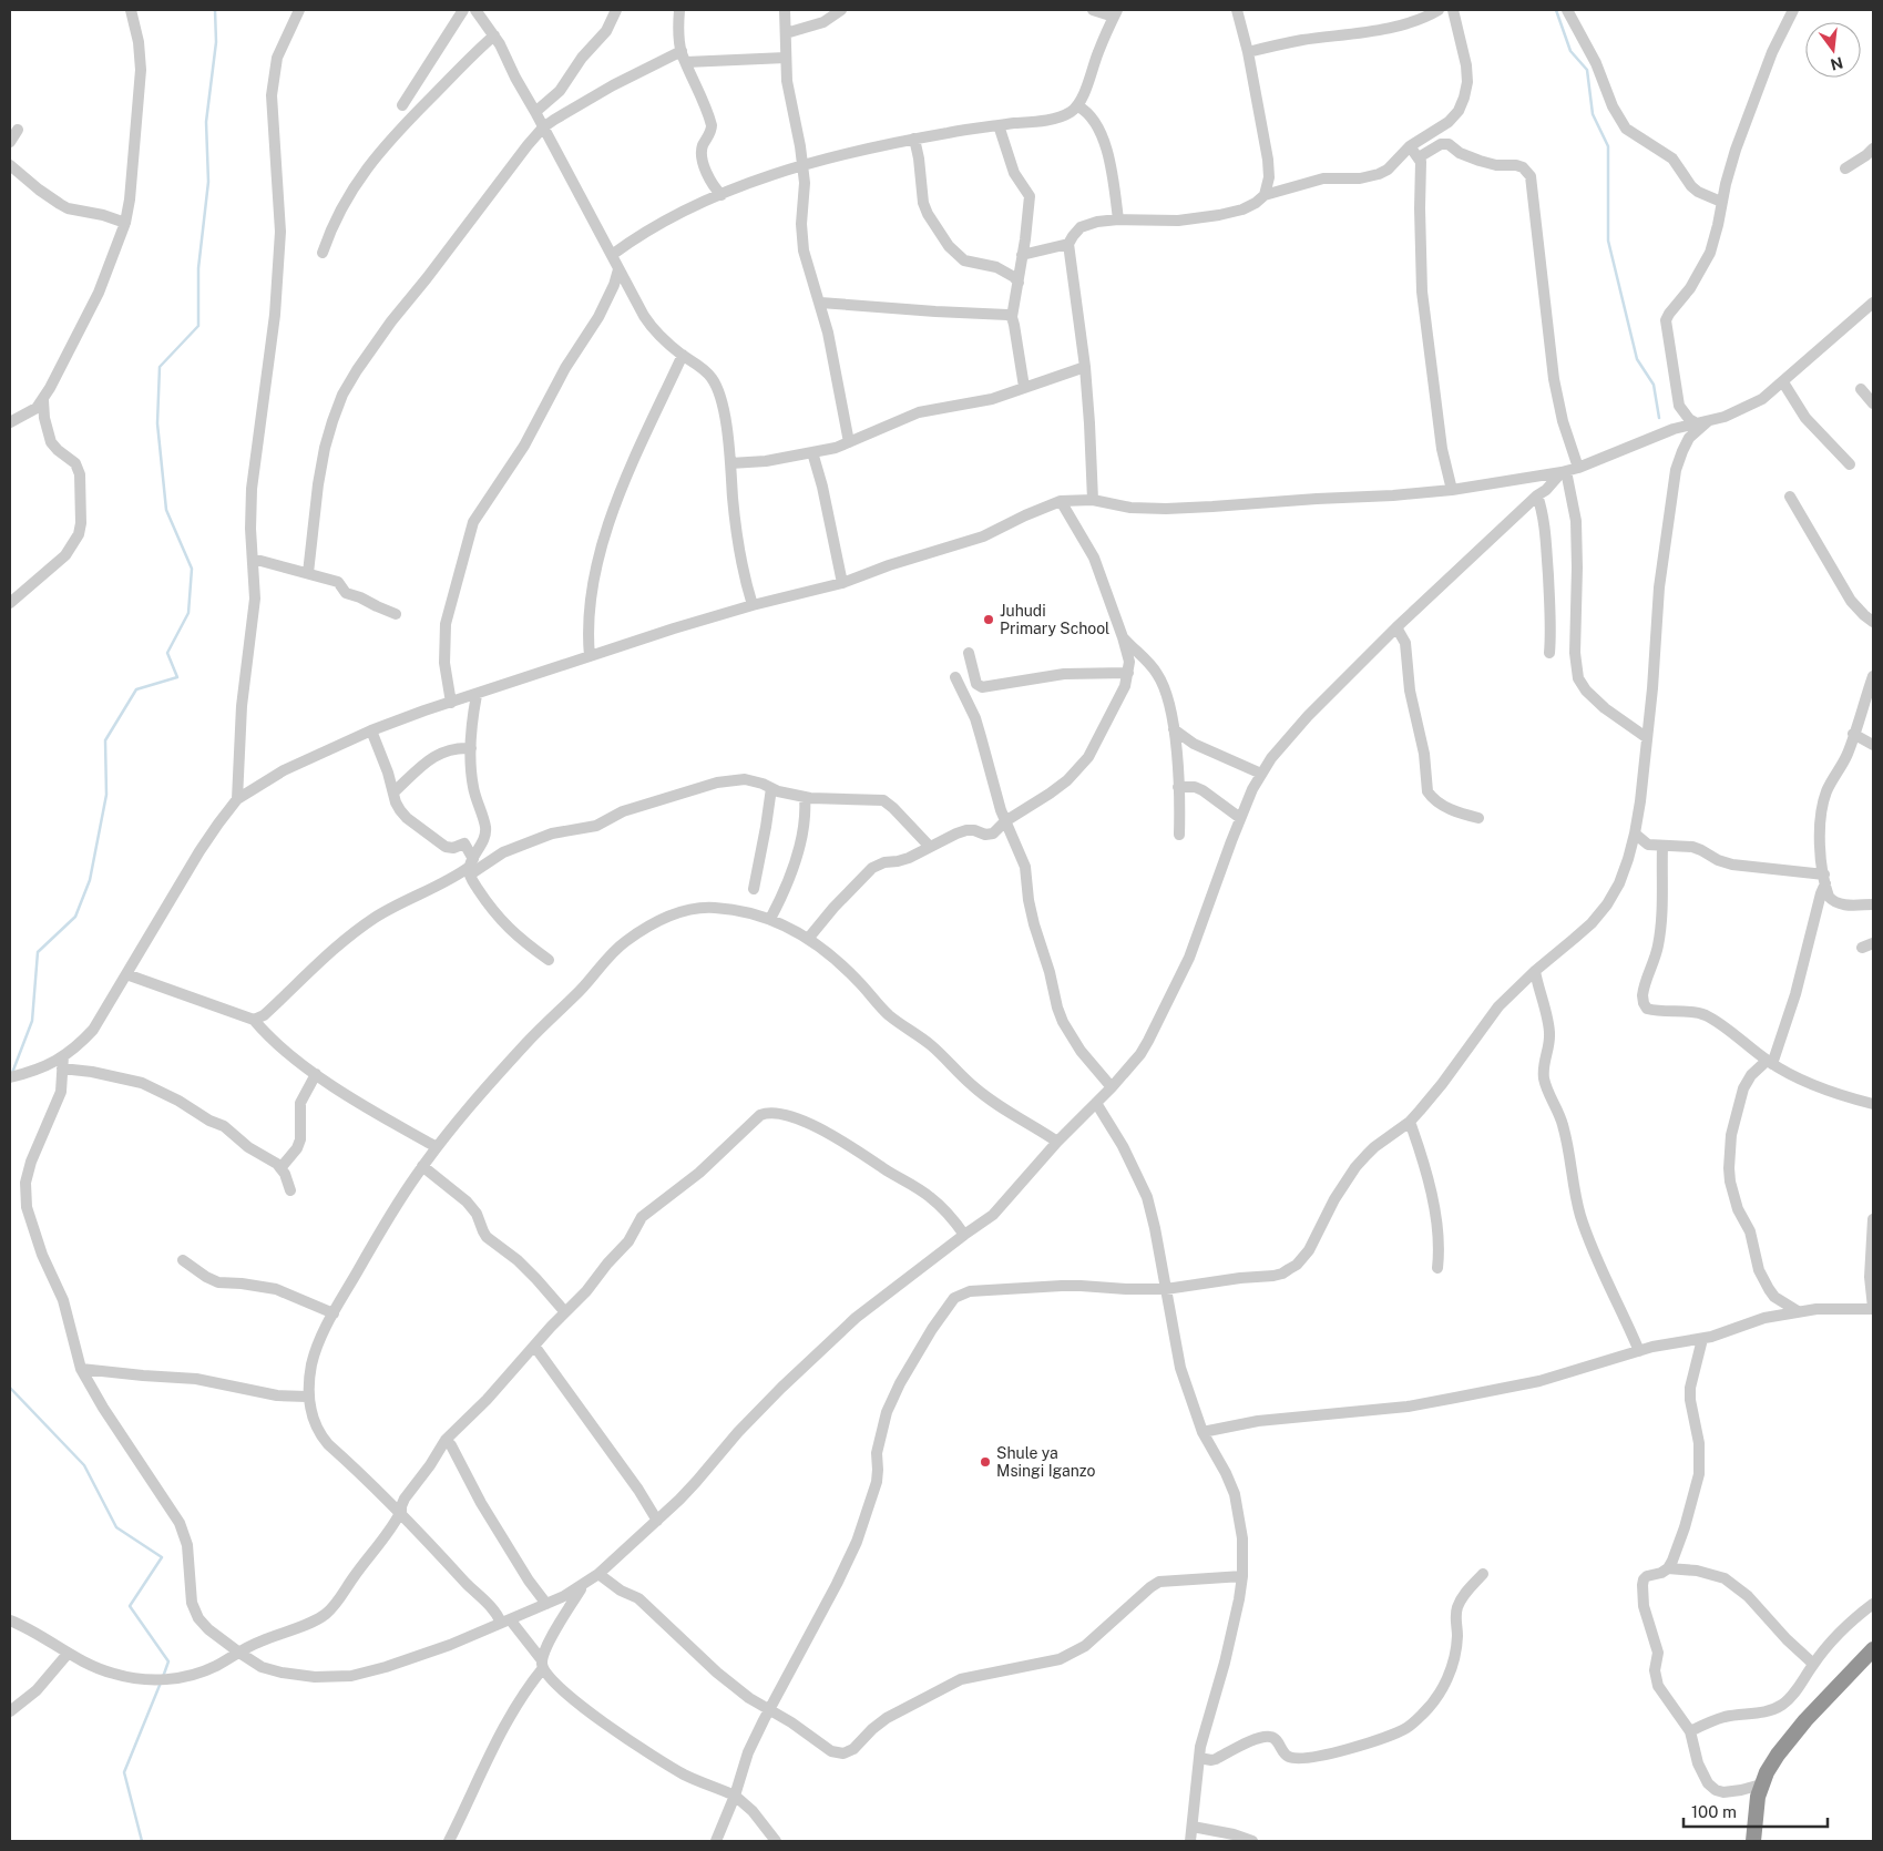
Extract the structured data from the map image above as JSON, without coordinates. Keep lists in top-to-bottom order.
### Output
{
  "places": ["Juhudi Primary School", "Shule ya Msingi Iganzo"],
  "scale_bar": "100 m",
  "north": "bottom"
}
